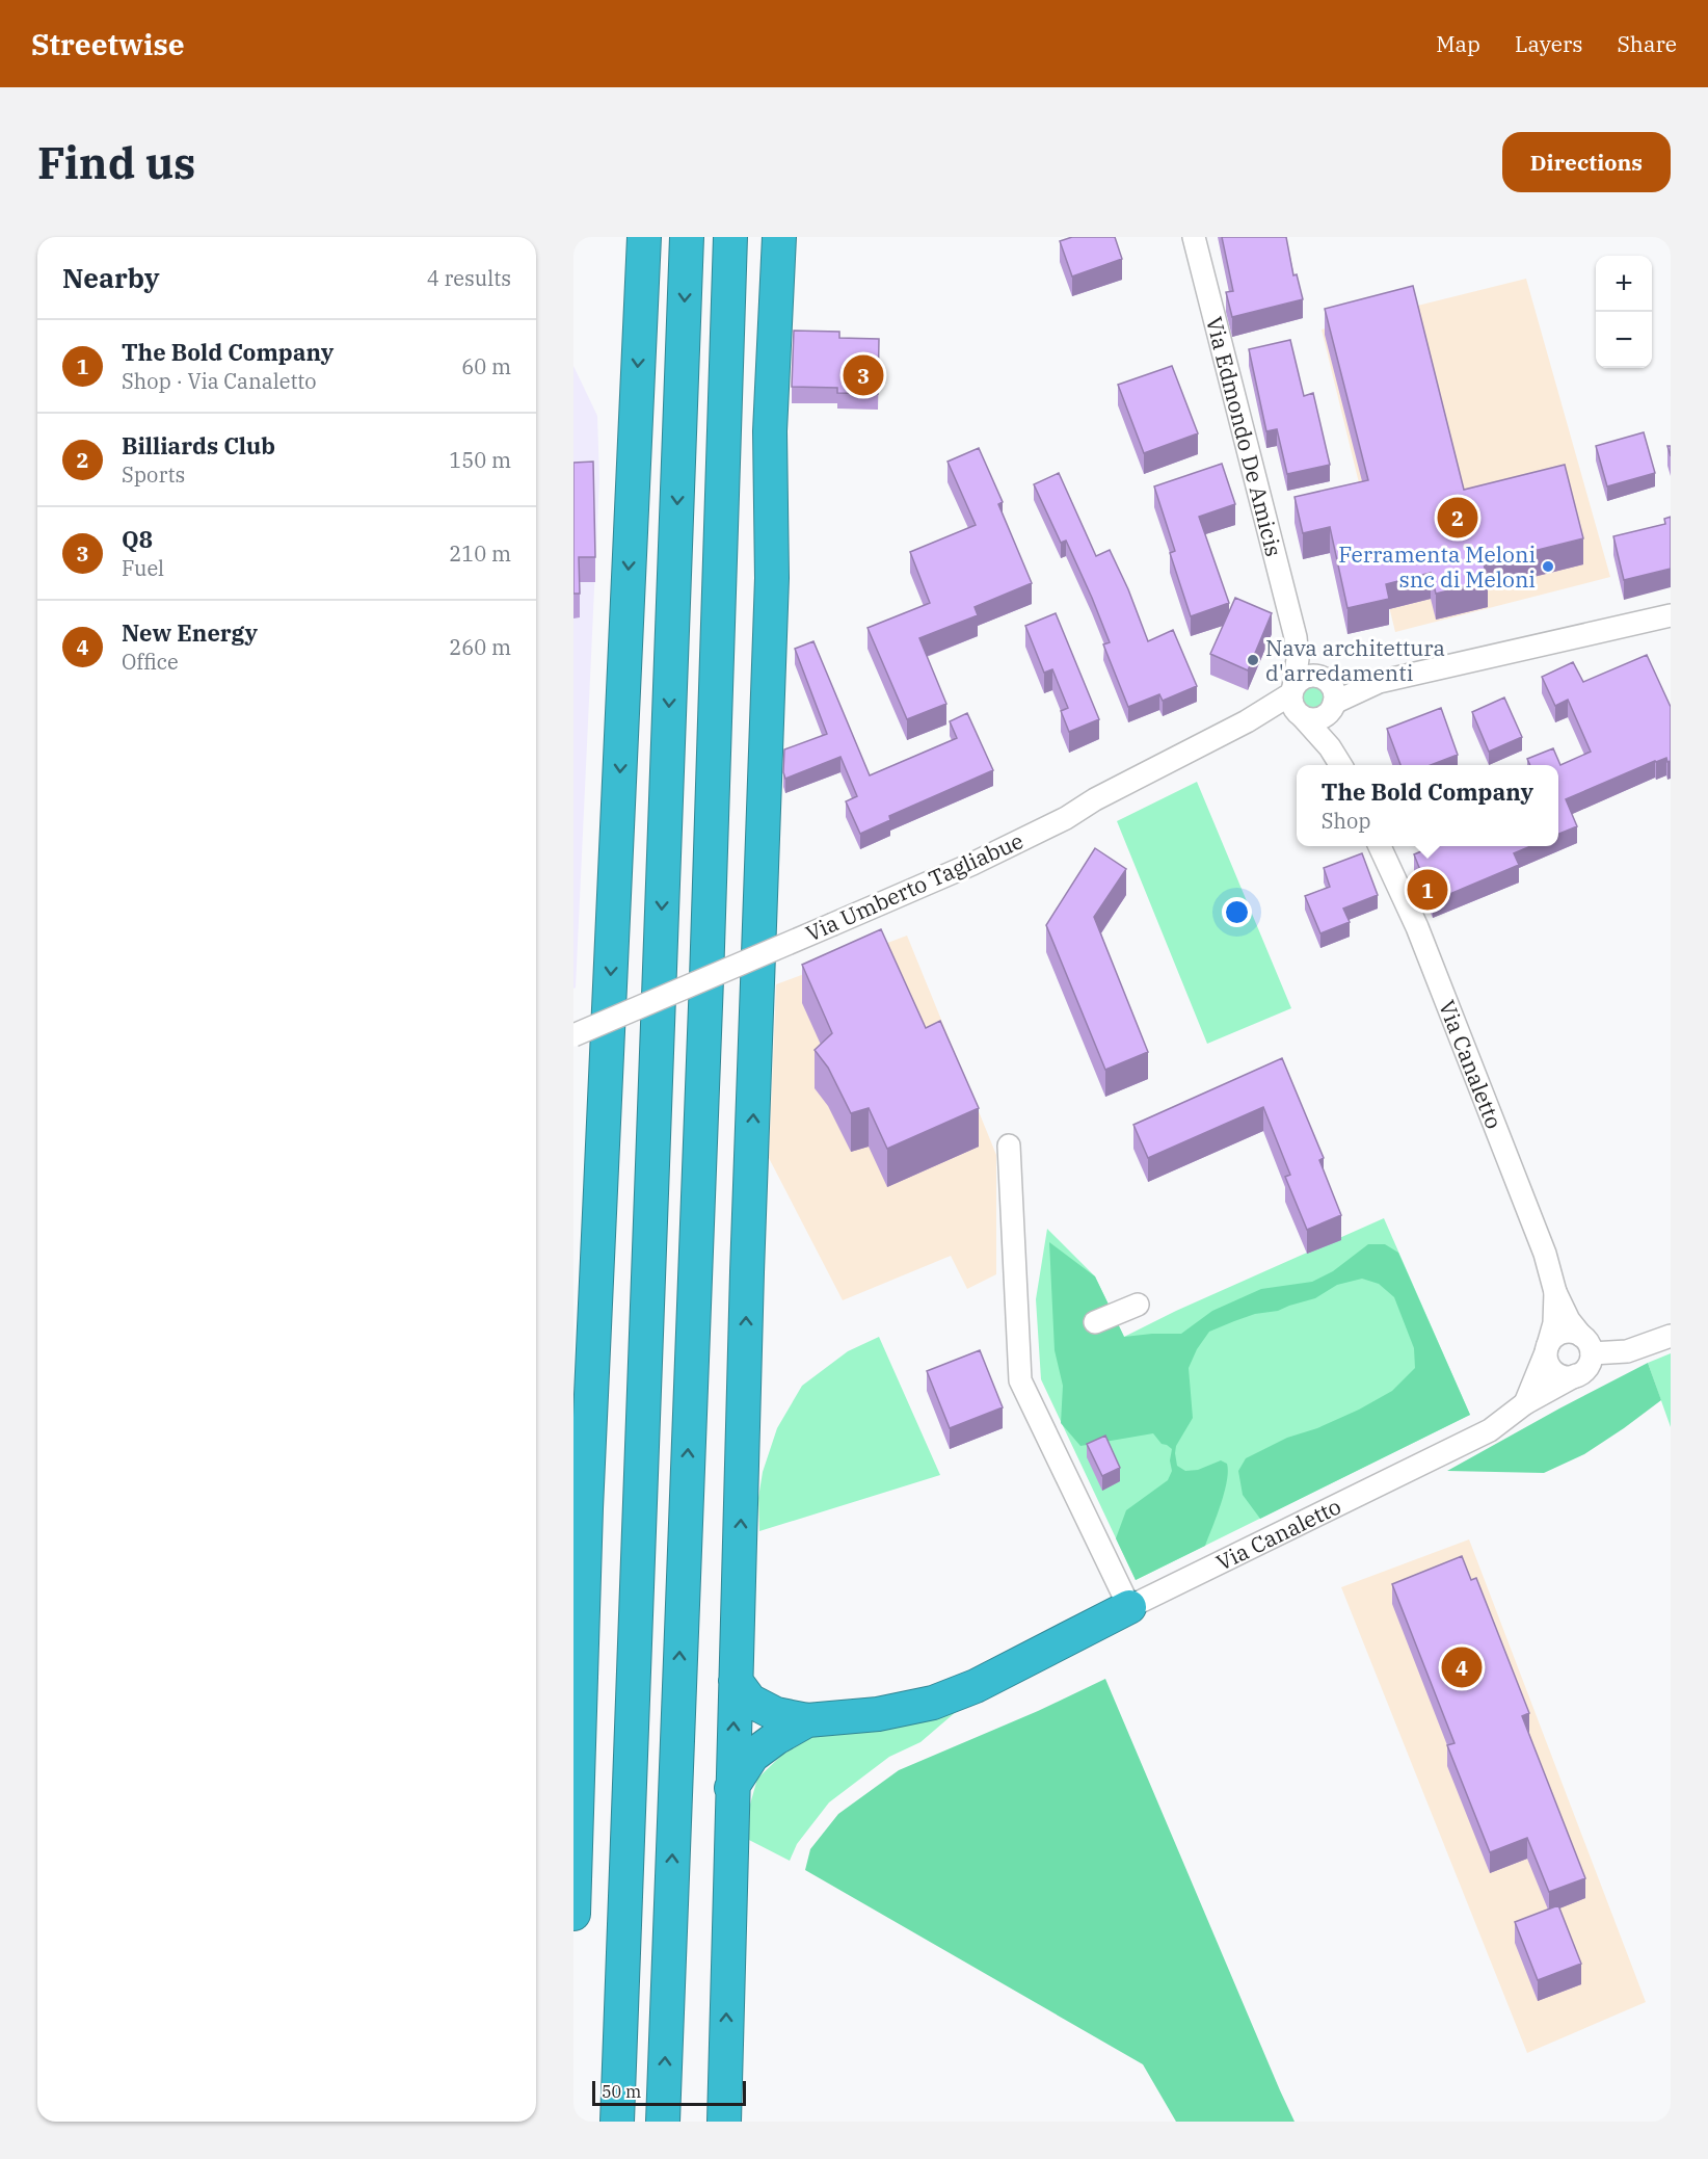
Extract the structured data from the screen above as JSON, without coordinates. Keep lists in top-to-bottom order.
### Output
{
  "streets": {
    "street": ["Via Edmondo De Amicis", "Via Umberto Tagliabue", "Via Canaletto"]
  },
  "crossings": [
    ["Via Edmondo De Amicis", "Via Umberto Tagliabue"]
  ],
  "places": ["Ferramenta Meloni snc di Meloni", "Nava architettura d'arredamenti"],
  "scale_bar": "50 m",
  "page": {
    "header": "Streetwise",
    "nav": ["Map", "Layers", "Share"],
    "buttons": "Directions",
    "title": "Find us",
    "heading": ["Nearby", "4 results"],
    "map_buttons": ["+", "−"],
    "list": [
      {
        "mark": "1",
        "name": "The Bold Company",
        "note": "Shop · Via Canaletto",
        "value": "60 m"
      },
      {
        "mark": "2",
        "name": "Billiards Club",
        "note": "Sports",
        "value": "150 m"
      },
      {
        "mark": "3",
        "name": "Q8",
        "note": "Fuel",
        "value": "210 m"
      },
      {
        "mark": "4",
        "name": "New Energy",
        "note": "Office",
        "value": "260 m"
      }
    ],
    "pins": [
      "3",
      "2",
      "1",
      "4"
    ],
    "popup": ["The Bold Company", "Shop"],
    "scale": "50 m"
  }
}
